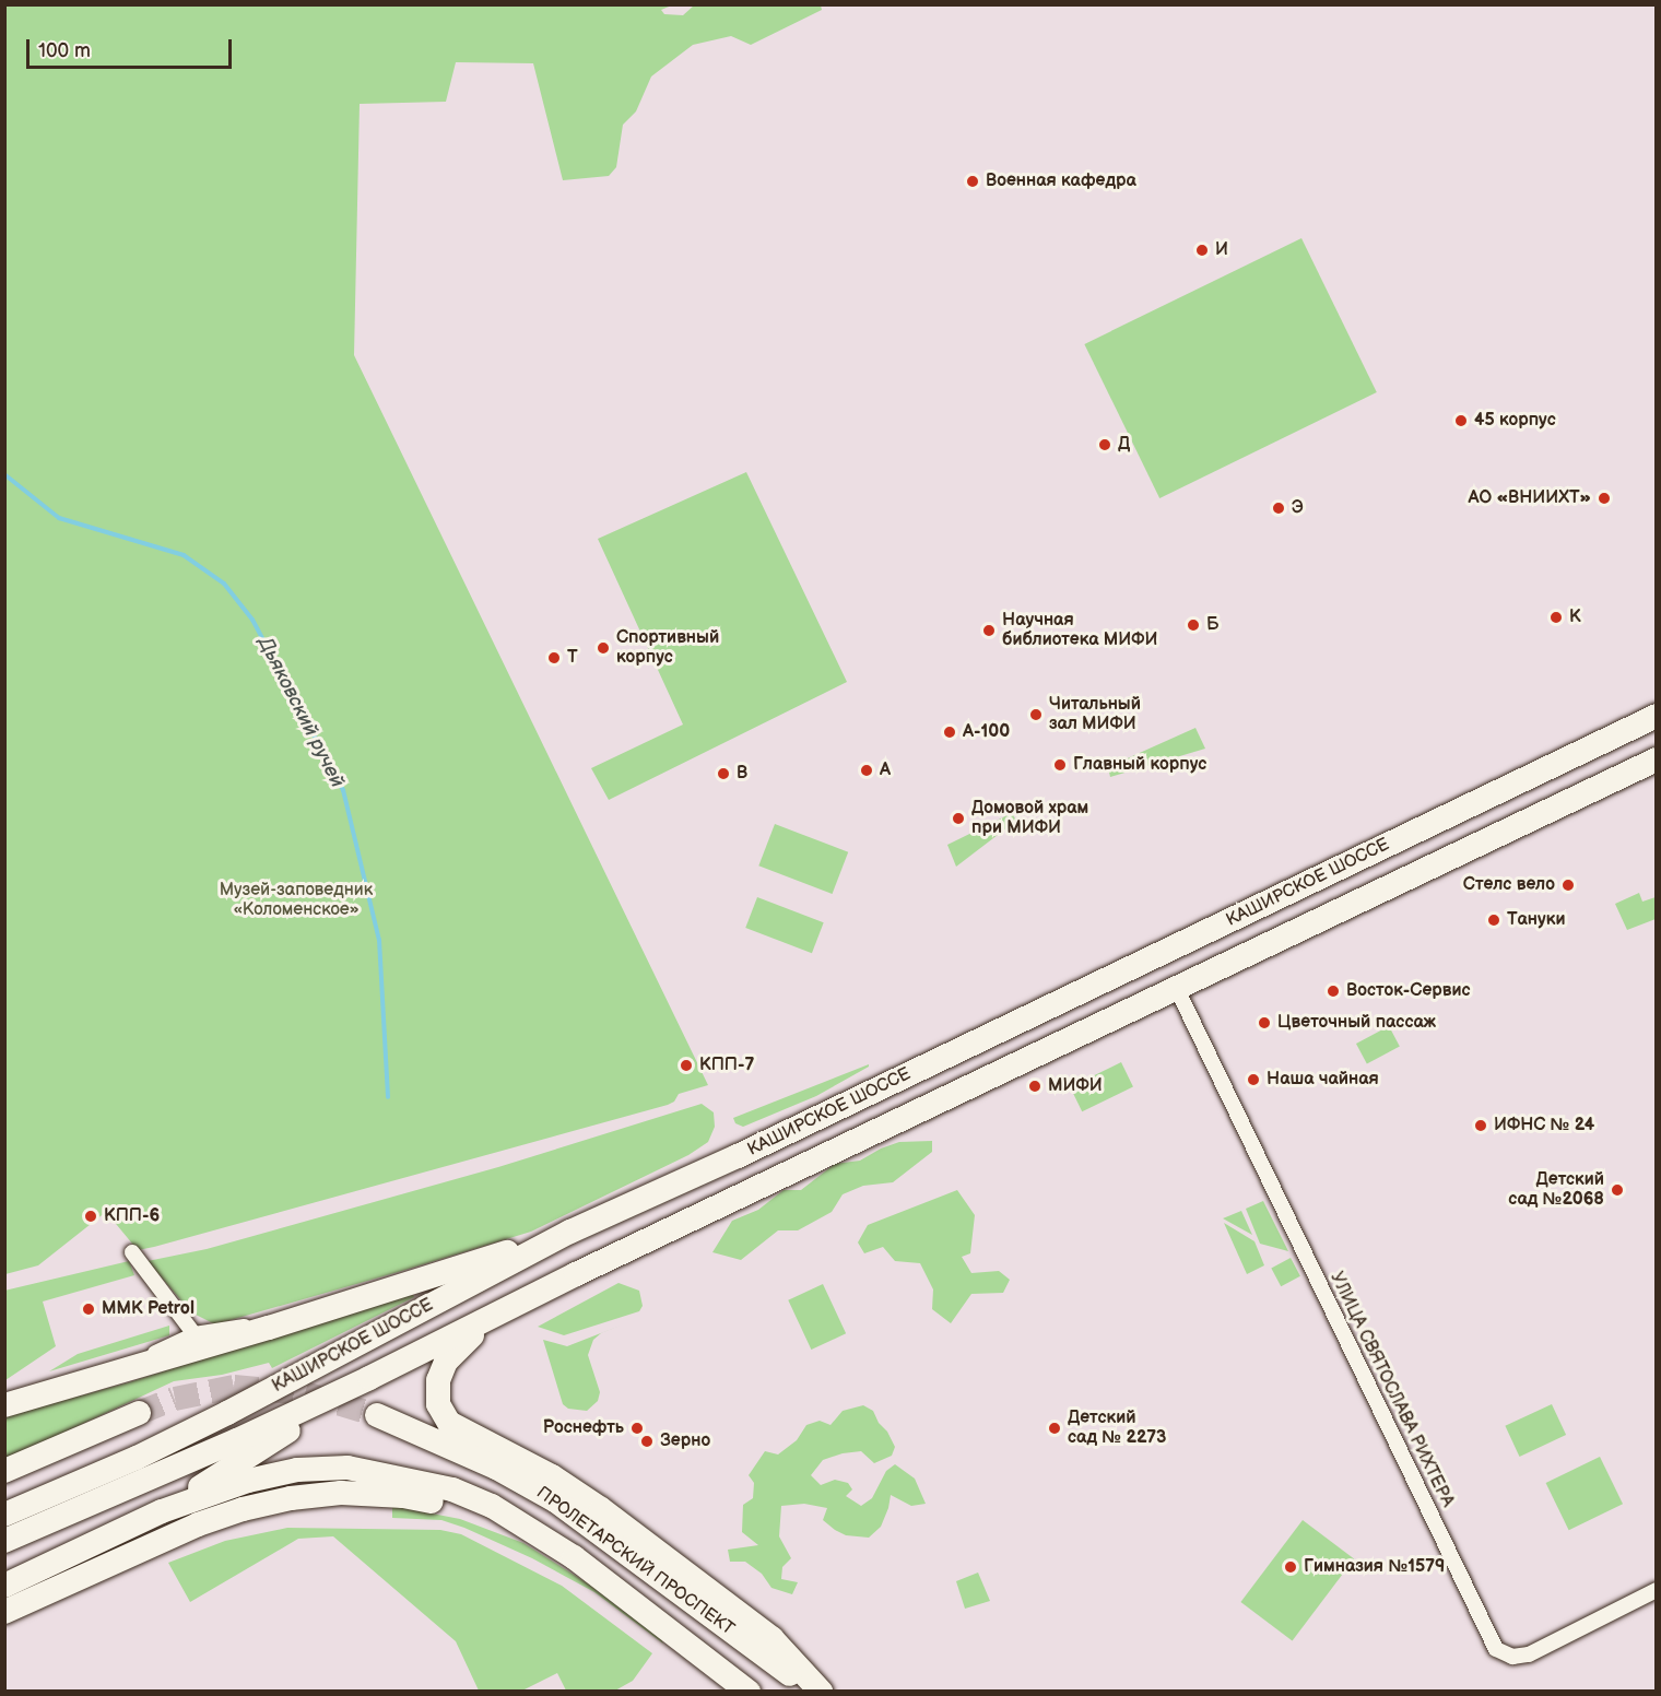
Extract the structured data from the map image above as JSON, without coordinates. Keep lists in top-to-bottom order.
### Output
{
  "streets": {
    "main road": ["КАШИРСКОЕ ШОССЕ", "ПРОЛЕТАРСКИЙ ПРОСПЕКТ"],
    "street": ["УЛИЦА СВЯТОСЛАВА РИХТЕРА"]
  },
  "crossings": [
    ["КАШИРСКОЕ ШОССЕ", "УЛИЦА СВЯТОСЛАВА РИХТЕРА"]
  ],
  "water": ["Дьяковский ручей"],
  "parks": ["Музей-заповедник «Коломенское»"],
  "places": [
    "Военная кафедра",
    "И",
    "45 корпус",
    "Д",
    "АО «ВНИИХТ»",
    "Э",
    "К",
    "Б",
    "Научная библиотека МИФИ",
    "Спортивный корпус",
    "Т",
    "Читальный зал МИФИ",
    "А-100",
    "Главный корпус",
    "А",
    "В",
    "Домовой храм при МИФИ",
    "Стелс вело",
    "Тануки",
    "Восток-Сервис",
    "Цветочный пассаж",
    "КПП-7",
    "Наша чайная",
    "МИФИ",
    "ИФНС № 24",
    "Детский сад №2068",
    "КПП-6",
    "ММК Petrol",
    "Роснефть",
    "Детский сад № 2273",
    "Зерно",
    "Гимназия №1579"
  ],
  "scale_bar": "100 m"
}
